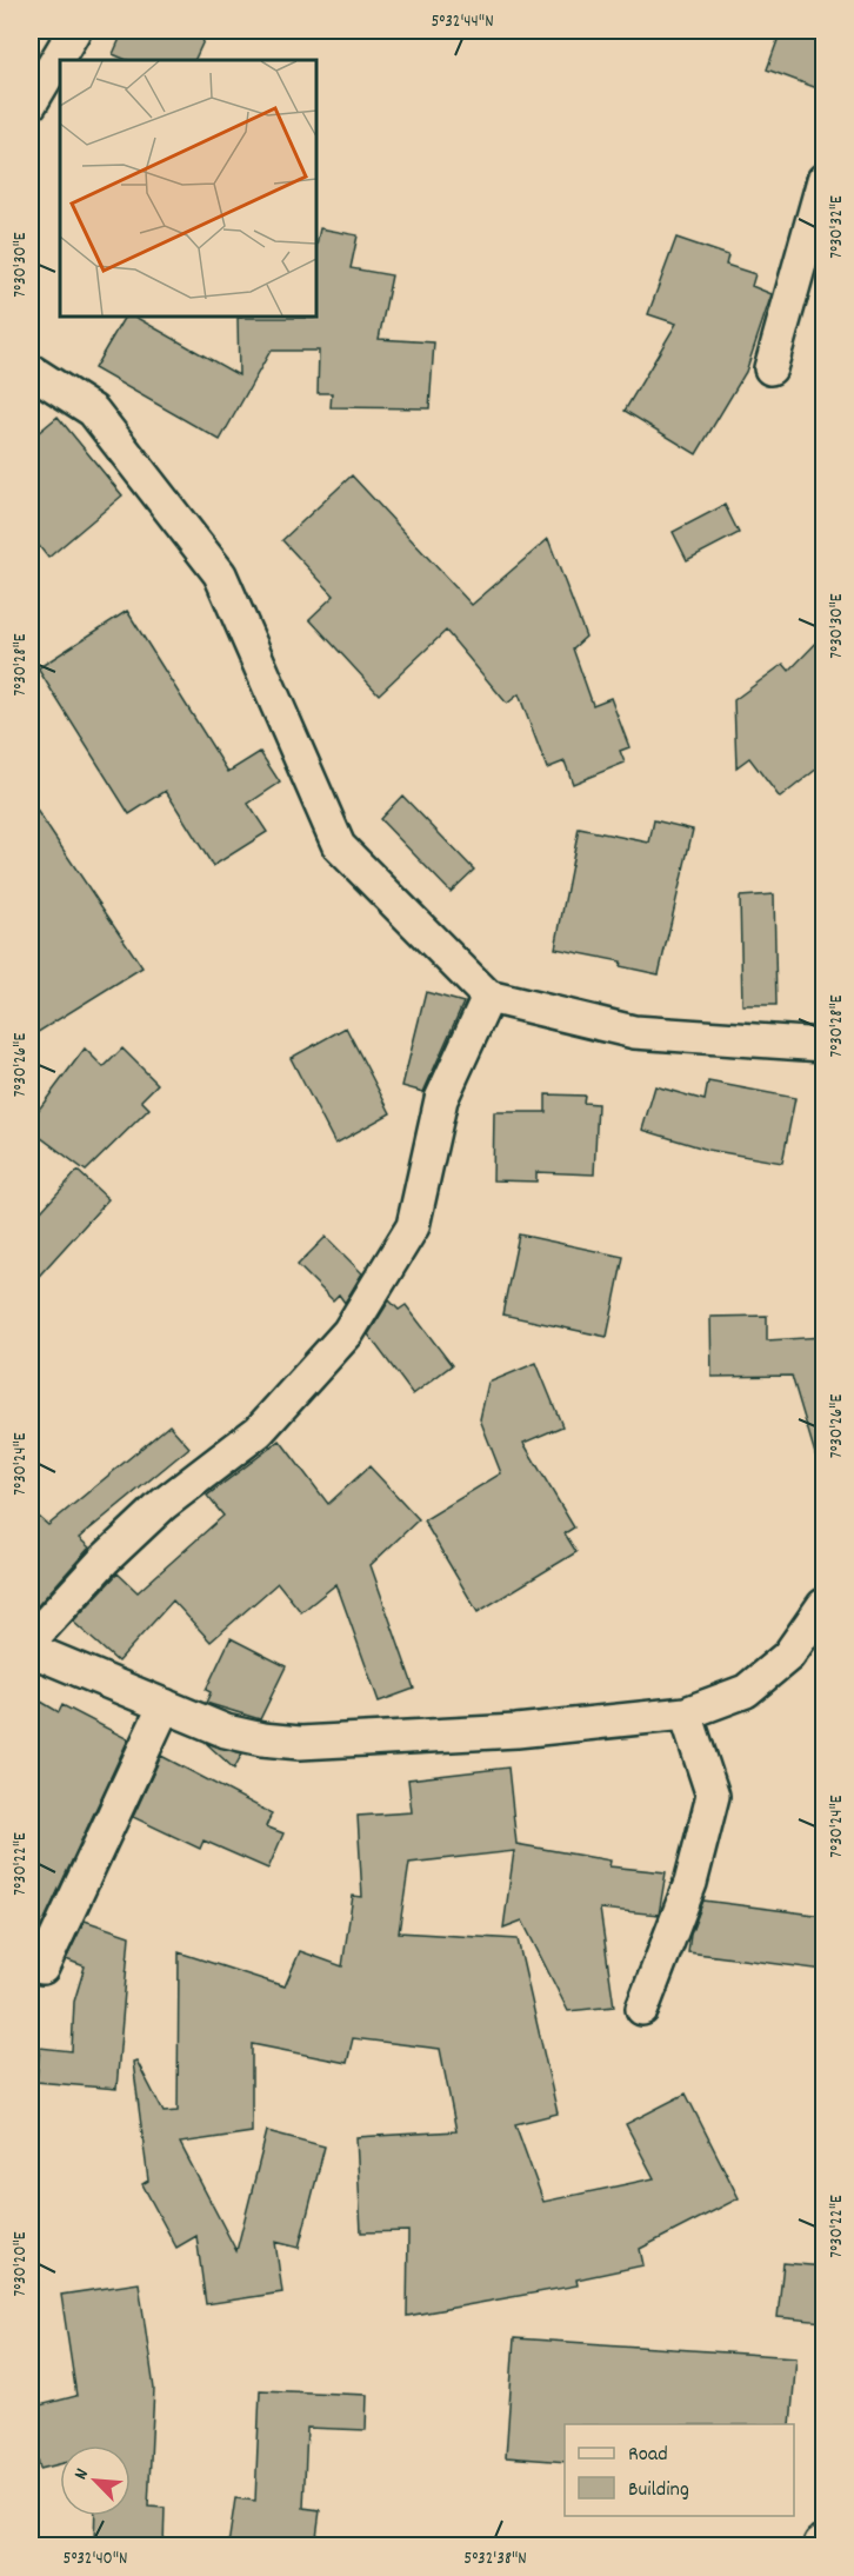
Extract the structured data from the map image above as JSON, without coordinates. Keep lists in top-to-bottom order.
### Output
{
  "legend": ["Road", "Building"],
  "north": "top left",
  "coordinates": [
    "5°32'44\"N",
    "7°30'32\"E",
    "7°30'30\"E",
    "7°30'28\"E",
    "7°30'26\"E",
    "7°30'24\"E",
    "7°30'22\"E",
    "7°30'20\"E",
    "5°32'40\"N",
    "5°32'38\"N"
  ]
}
